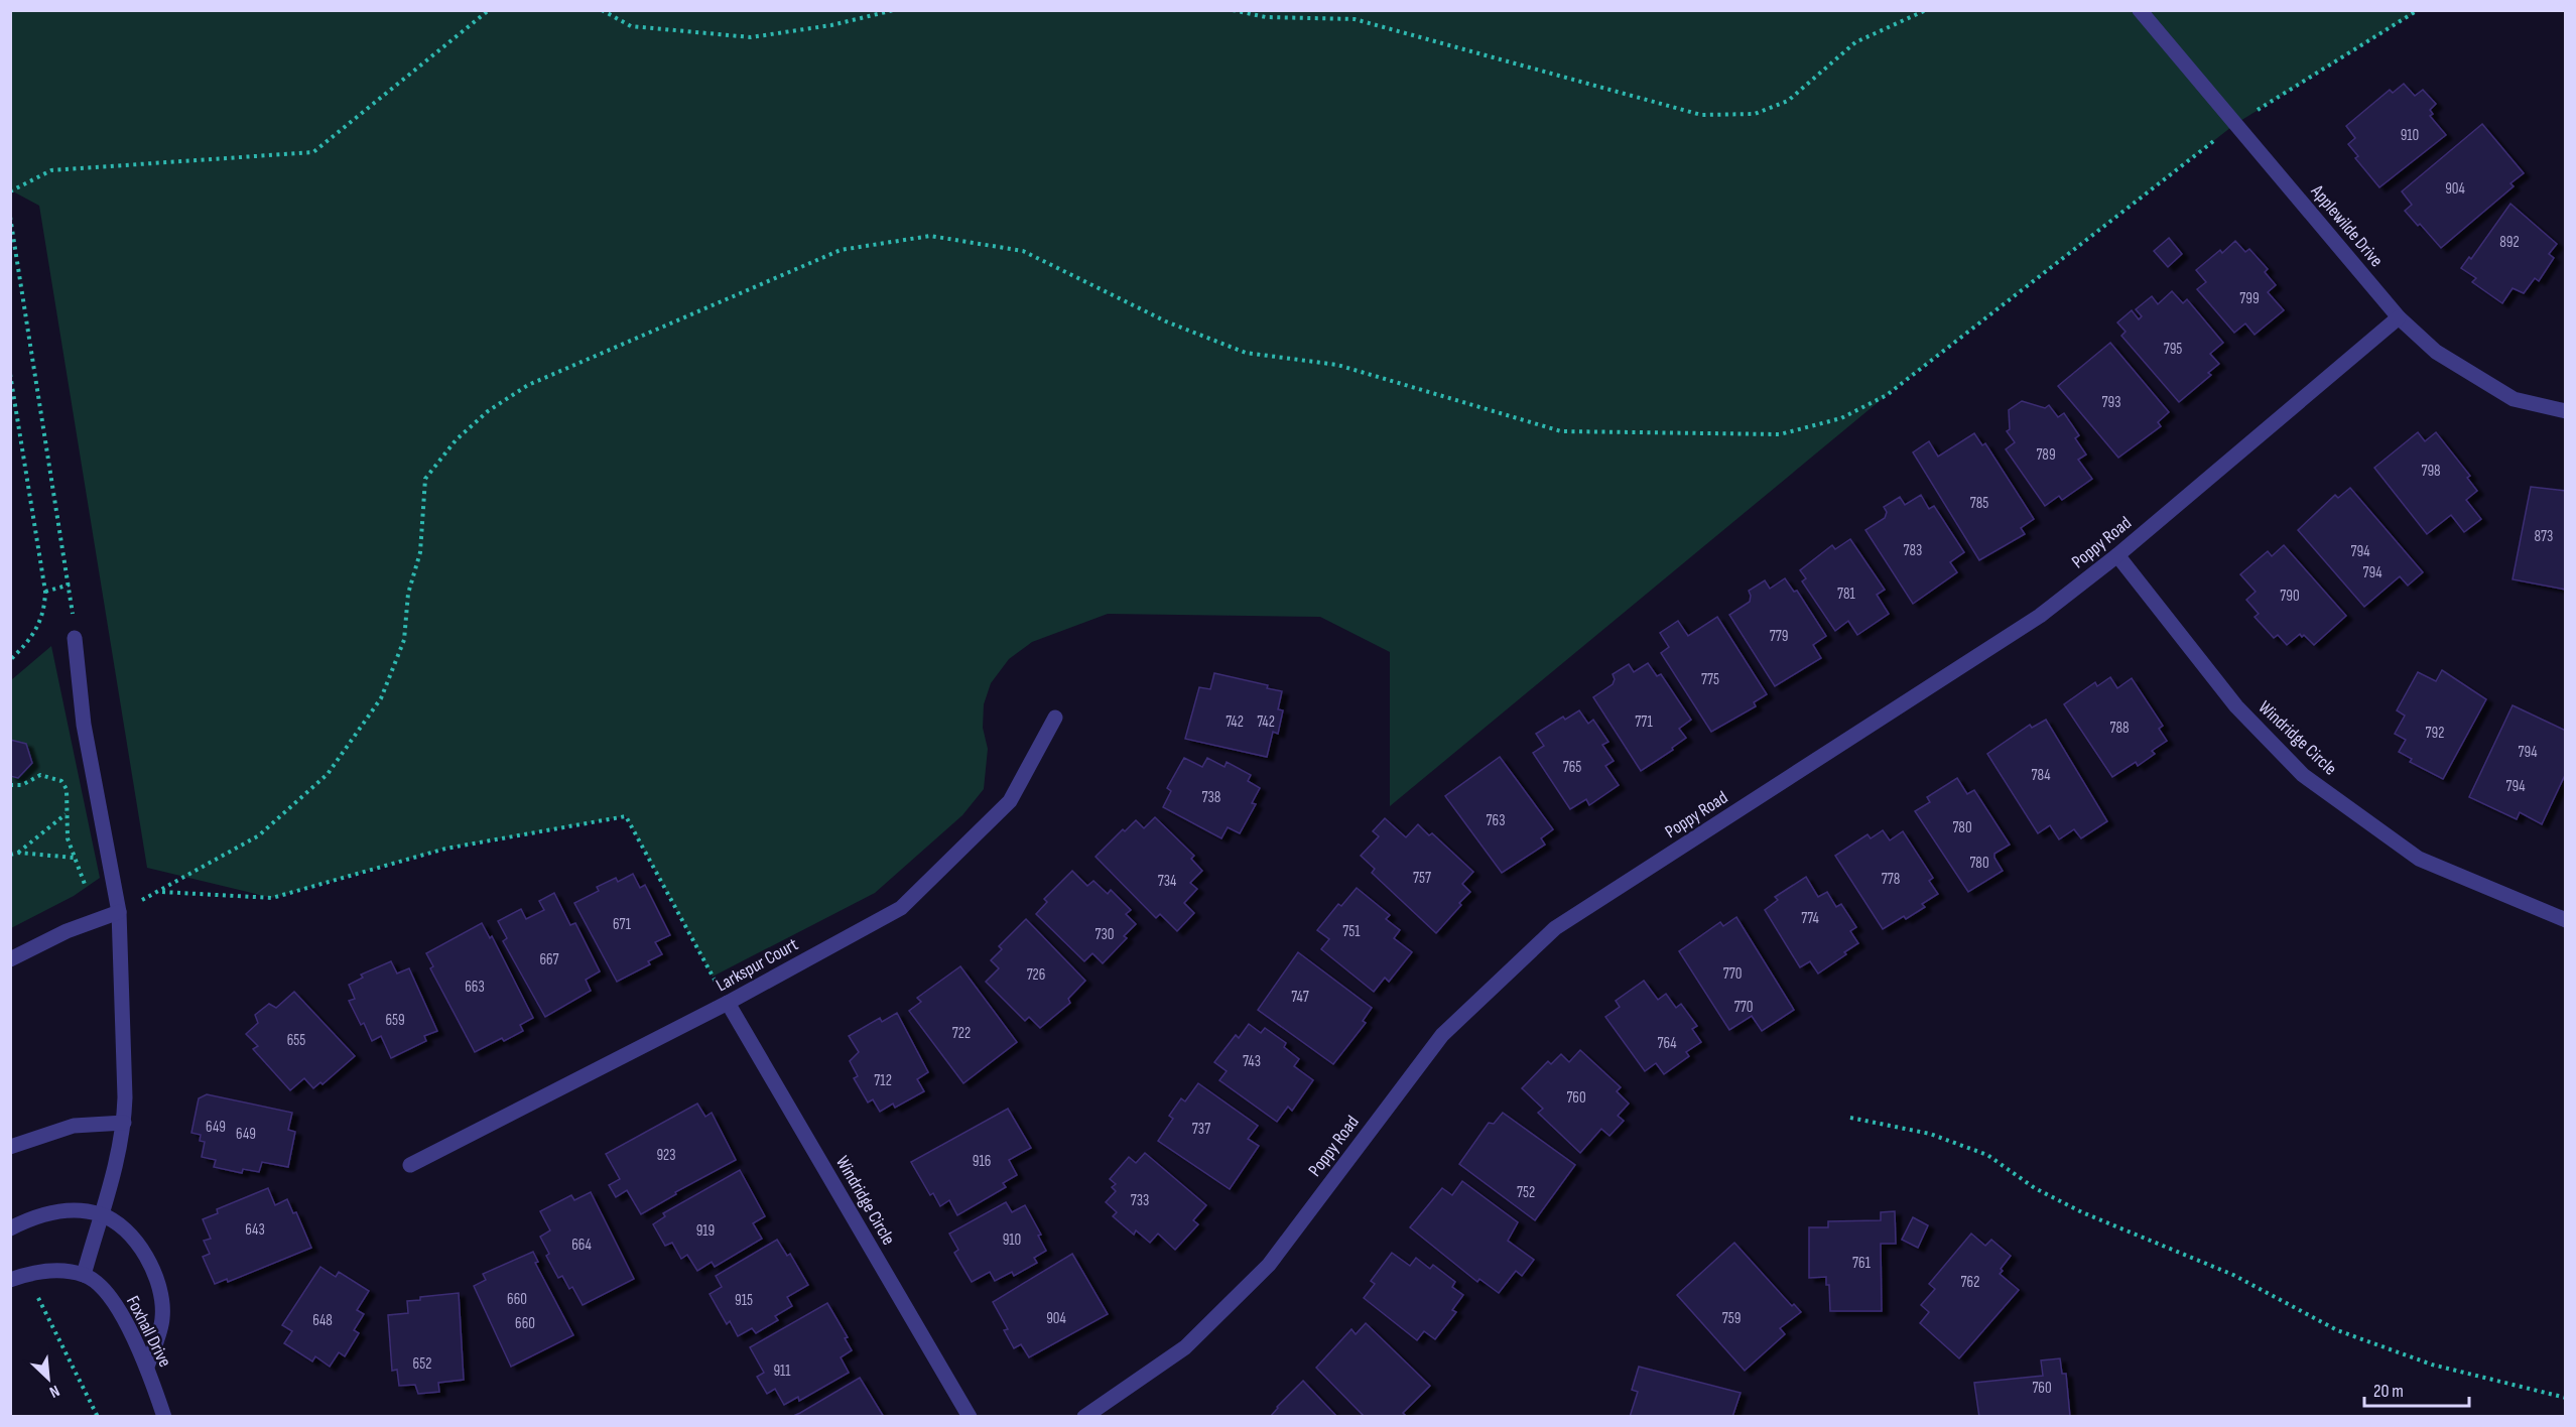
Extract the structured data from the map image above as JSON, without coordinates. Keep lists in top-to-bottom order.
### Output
{
  "streets": {
    "street": [
      "Applewilde Drive",
      "Poppy Road",
      "Windridge Circle",
      "Larkspur Court",
      "Foxhall Drive"
    ]
  },
  "crossings": [
    ["Applewilde Drive", "Poppy Road"],
    ["Poppy Road", "Windridge Circle"],
    ["Windridge Circle", "Larkspur Court"]
  ],
  "house_numbers": [
    "910",
    "904",
    "892",
    "799",
    "795",
    "793",
    "789",
    "798",
    "785",
    "873",
    "783",
    "794",
    "794",
    "781",
    "790",
    "779",
    "775",
    "742",
    "742",
    "771",
    "788",
    "792",
    "794",
    "765",
    "784",
    "794",
    "738",
    "763",
    "780",
    "780",
    "757",
    "778",
    "734",
    "774",
    "671",
    "751",
    "730",
    "667",
    "770",
    "726",
    "663",
    "747",
    "770",
    "659",
    "722",
    "655",
    "764",
    "743",
    "712",
    "760",
    "649",
    "737",
    "649",
    "923",
    "916",
    "752",
    "733",
    "643",
    "919",
    "910",
    "664",
    "761",
    "762",
    "660",
    "915",
    "904",
    "759",
    "648",
    "660",
    "652",
    "911",
    "760"
  ],
  "scale_bar": "20 m",
  "north": "bottom right"
}
